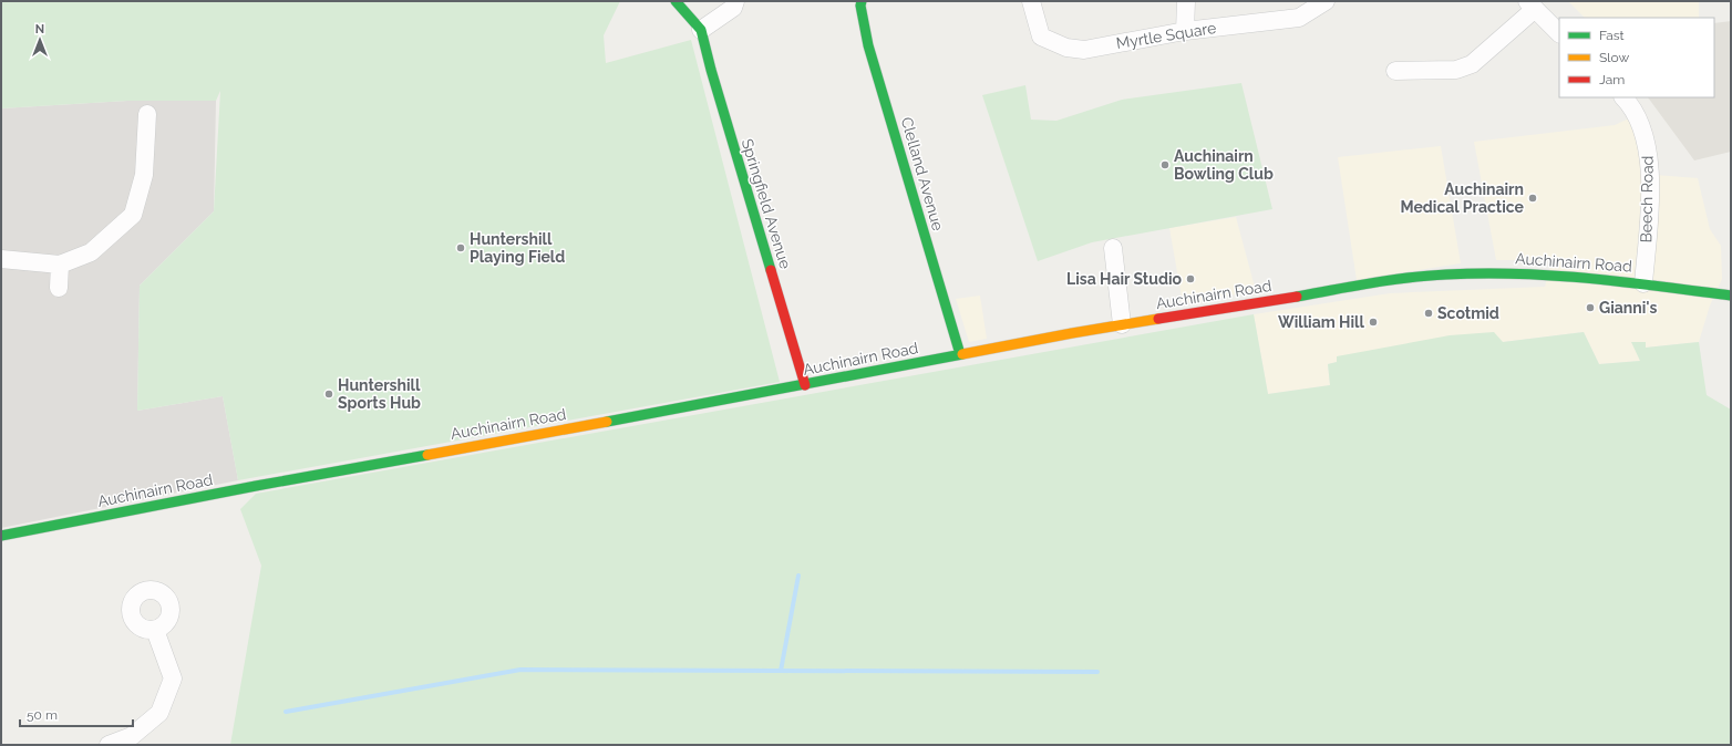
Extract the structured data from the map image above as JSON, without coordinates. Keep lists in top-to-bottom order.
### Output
{
  "streets": {
    "main road": ["Clelland Avenue", "Springfield Avenue", "Auchinairn Road"],
    "street": ["Myrtle Square", "Beech Road"]
  },
  "crossings": [
    ["Clelland Avenue", "Auchinairn Road"],
    ["Beech Road", "Auchinairn Road"],
    ["Springfield Avenue", "Auchinairn Road"]
  ],
  "places": [
    "Auchinairn Bowling Club",
    "Auchinairn Medical Practice",
    "Huntershill Playing Field",
    "Lisa Hair Studio",
    "Gianni's",
    "Scotmid",
    "William Hill",
    "Huntershill Sports Hub"
  ],
  "legend": ["Fast", "Slow", "Jam"],
  "scale_bar": "50 m",
  "north": "top"
}
